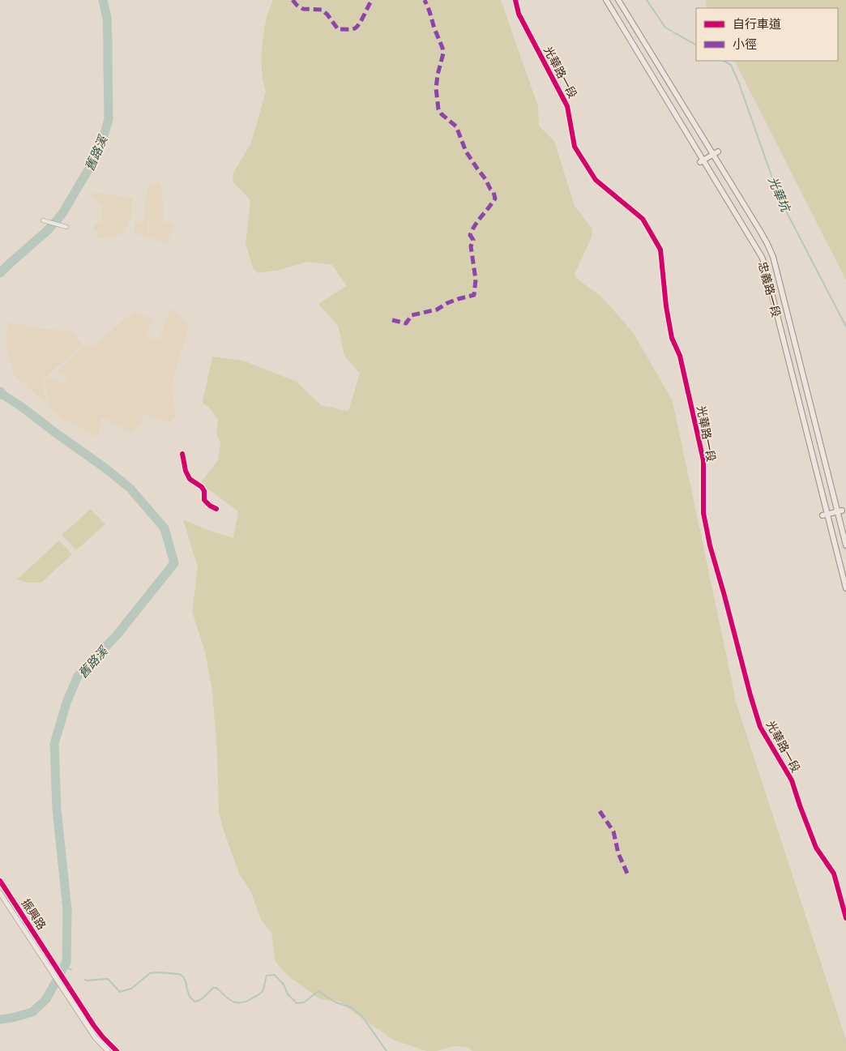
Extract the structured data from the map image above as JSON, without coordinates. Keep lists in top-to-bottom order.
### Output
{
  "streets": {
    "main road": ["忠義路一段"],
    "street": ["光華路一段", "振興路"]
  },
  "water": ["舊路溪", "光華坑"],
  "legend": ["自行車道", "小徑"]
}
